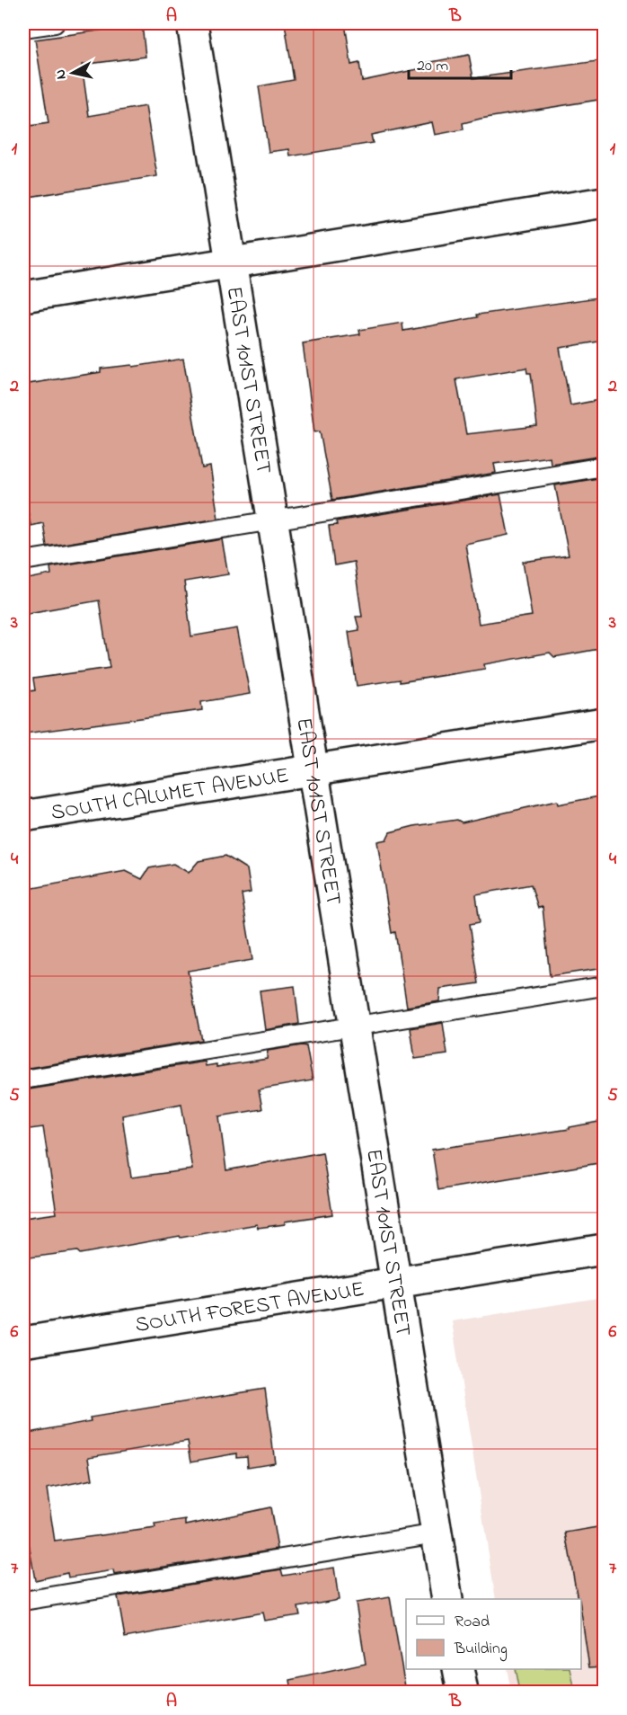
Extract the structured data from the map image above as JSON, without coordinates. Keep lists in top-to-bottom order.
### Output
{
  "streets": {
    "street": ["EAST 101ST STREET", "SOUTH CALUMET AVENUE", "SOUTH FOREST AVENUE"]
  },
  "crossings": [
    ["EAST 101ST STREET", "SOUTH CALUMET AVENUE"],
    ["EAST 101ST STREET", "SOUTH FOREST AVENUE"]
  ],
  "legend": ["Road", "Building"],
  "scale_bar": "20 m",
  "north": "left",
  "grid": {
    "columns": ["A", "B"],
    "rows": [
      "1",
      "2",
      "3",
      "4",
      "5",
      "6",
      "7"
    ]
  }
}
